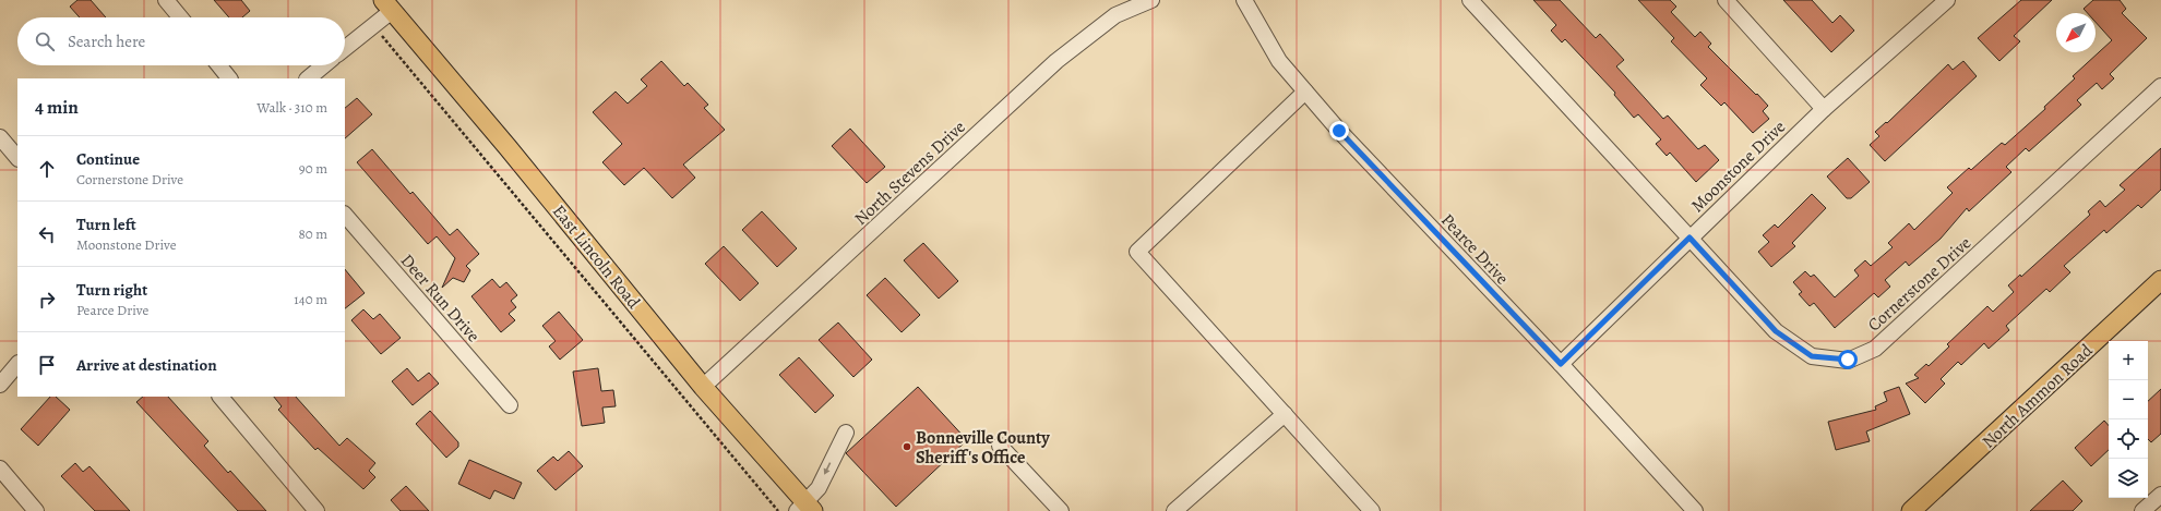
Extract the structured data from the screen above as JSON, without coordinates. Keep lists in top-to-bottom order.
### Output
{
  "streets": {
    "main road": ["East Lincoln Road", "North Ammon Road"],
    "street": [
      "Moonstone Drive",
      "North Stevens Drive",
      "Pearce Drive",
      "Cornerstone Drive",
      "Deer Run Drive"
    ]
  },
  "crossings": [
    ["Moonstone Drive", "Pearce Drive"],
    ["Moonstone Drive", "Cornerstone Drive"],
    ["North Stevens Drive", "East Lincoln Road"]
  ],
  "places": ["Bonneville County Sheriff's Office"],
  "north": "bottom left",
  "page": {
    "search": "Search here",
    "heading": ["4 min", "Walk · 310 m"],
    "list": [
      ["Continue", "Cornerstone Drive", "90 m"],
      ["Turn left", "Moonstone Drive", "80 m"],
      ["Turn right", "Pearce Drive", "140 m"],
      "Arrive at destination"
    ],
    "map_buttons": ["+", "−"]
  }
}
